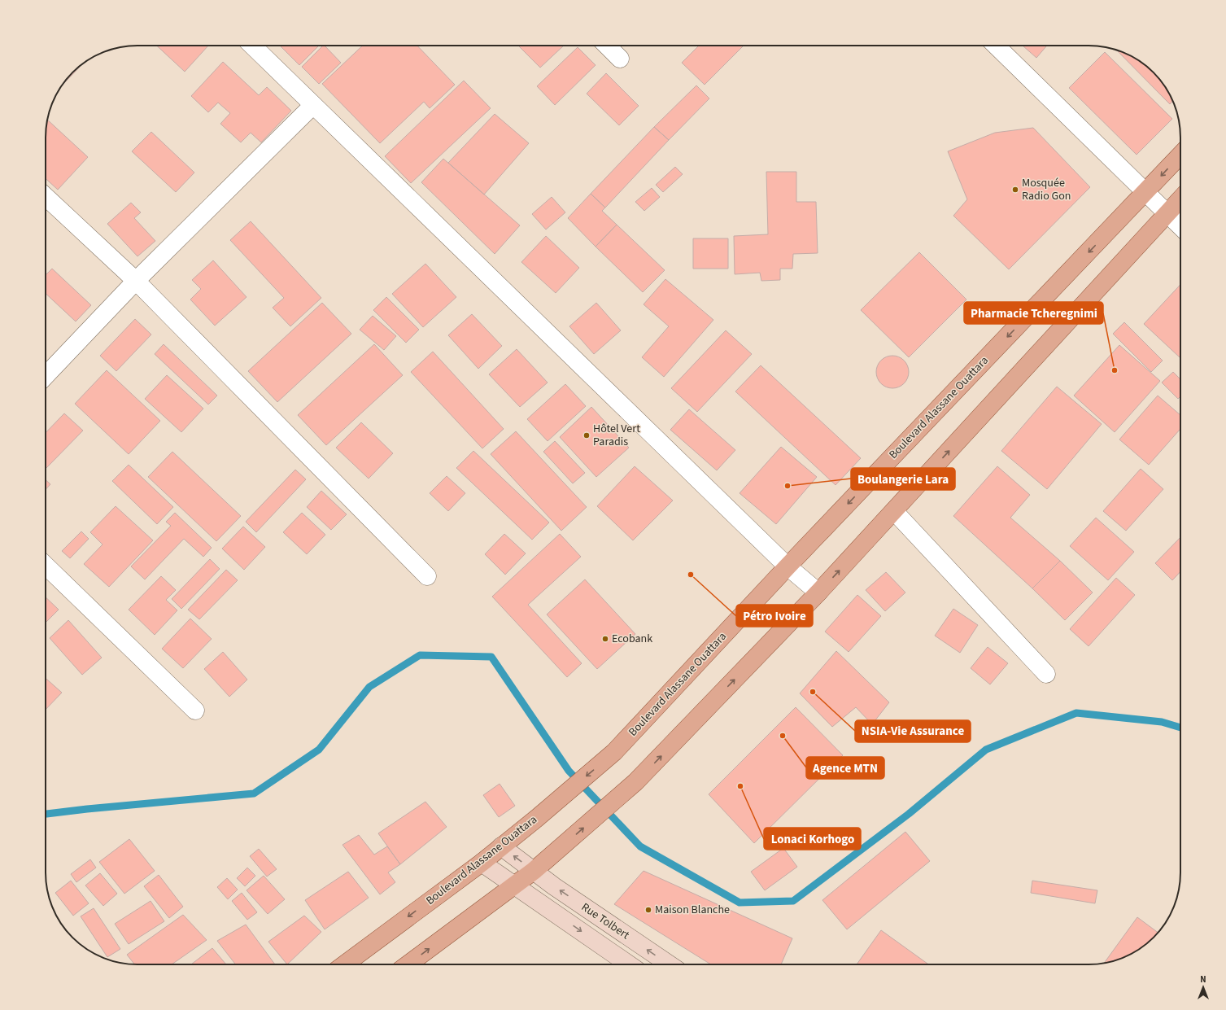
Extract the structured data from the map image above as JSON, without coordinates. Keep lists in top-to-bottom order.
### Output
{
  "streets": {
    "main road": ["Boulevard Alassane Ouattara"],
    "street": ["Rue Tolbert"]
  },
  "crossings": [
    ["Boulevard Alassane Ouattara", "Rue Tolbert"]
  ],
  "places": [
    "Mosquée Radio Gon",
    "Pharmacie Tcheregnimi",
    "Hôtel Vert Paradis",
    "Boulangerie Lara",
    "Pétro Ivoire",
    "Ecobank",
    "NSIA-Vie Assurance",
    "Agence MTN",
    "Lonaci Korhogo",
    "Maison Blanche"
  ],
  "north": "top"
}
